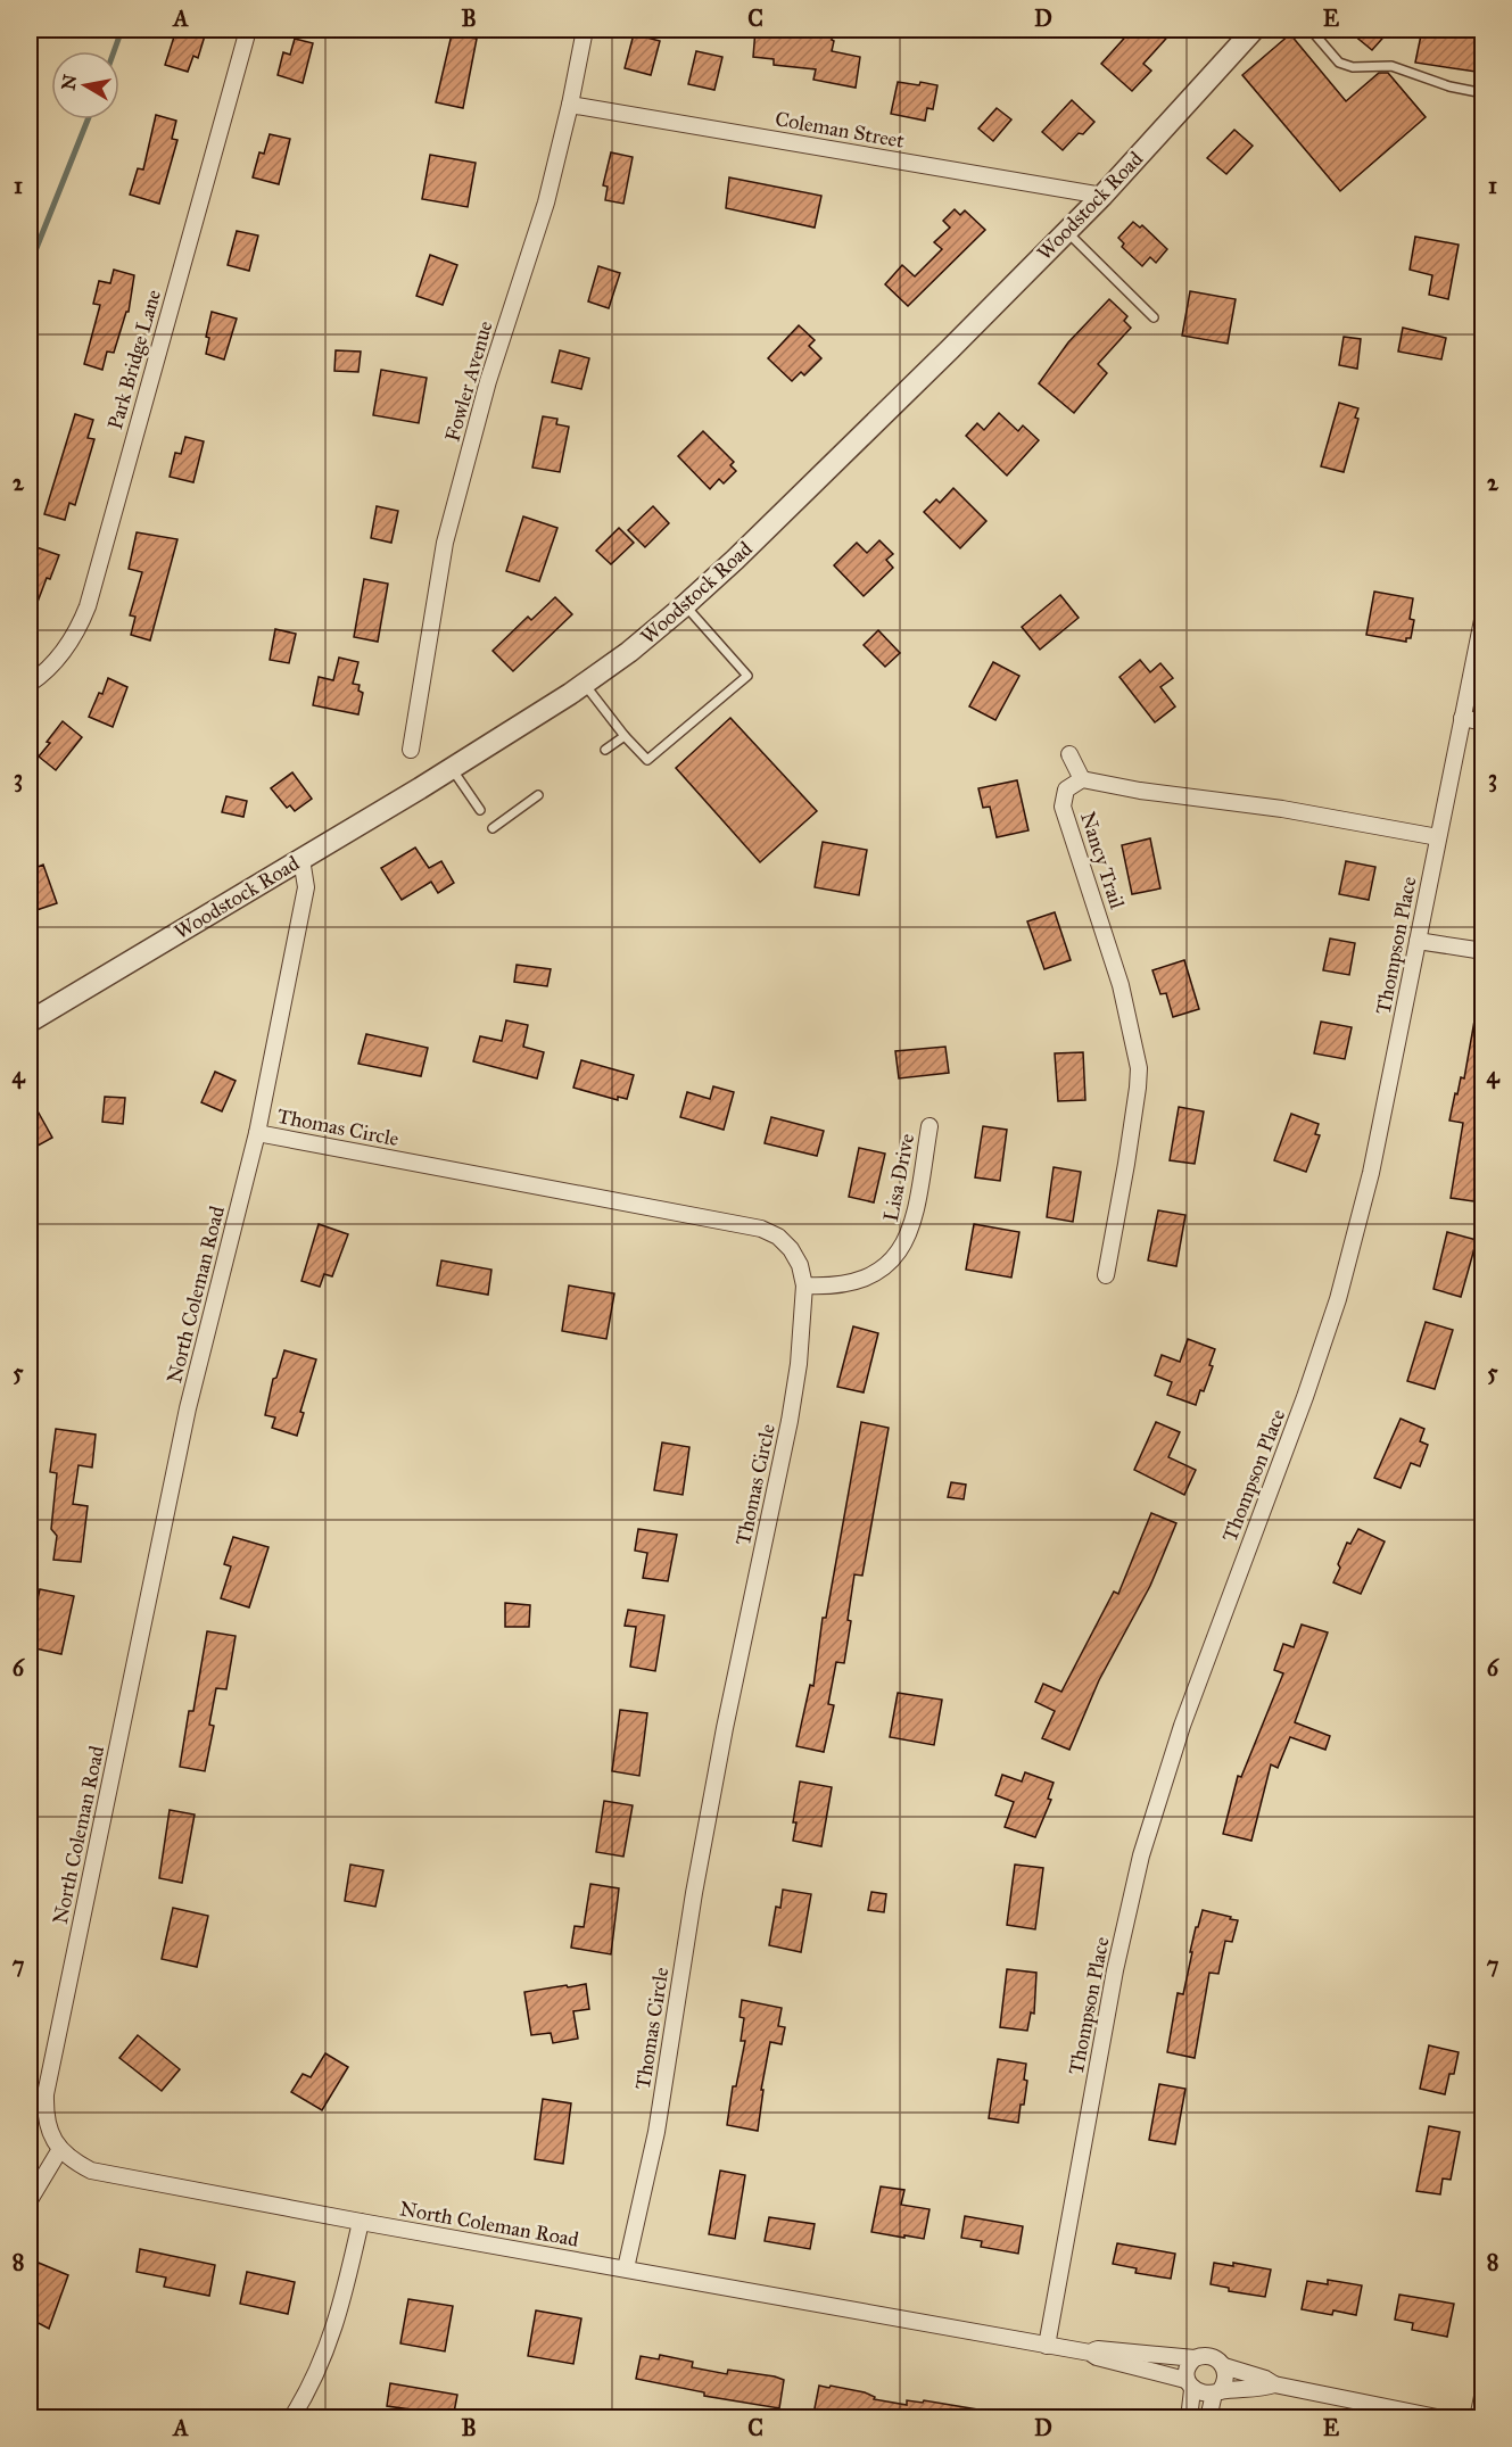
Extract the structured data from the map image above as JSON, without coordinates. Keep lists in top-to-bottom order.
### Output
{
  "streets": {
    "street": [
      "Coleman Street",
      "Woodstock Road",
      "Park Bridge Lane",
      "Fowler Avenue",
      "Nancy Trail",
      "Thompson Place",
      "Thomas Circle",
      "Lisa Drive",
      "North Coleman Road"
    ]
  },
  "crossings": [
    ["Coleman Street", "Woodstock Road"],
    ["Coleman Street", "Fowler Avenue"],
    ["Woodstock Road", "North Coleman Road"],
    ["Nancy Trail", "Thompson Place"],
    ["Thompson Place", "North Coleman Road"],
    ["Thomas Circle", "Lisa Drive"],
    ["Thomas Circle", "North Coleman Road"]
  ],
  "north": "left",
  "grid": {
    "columns": [
      "A",
      "B",
      "C",
      "D",
      "E"
    ],
    "rows": [
      "1",
      "2",
      "3",
      "4",
      "5",
      "6",
      "7",
      "8"
    ]
  }
}
